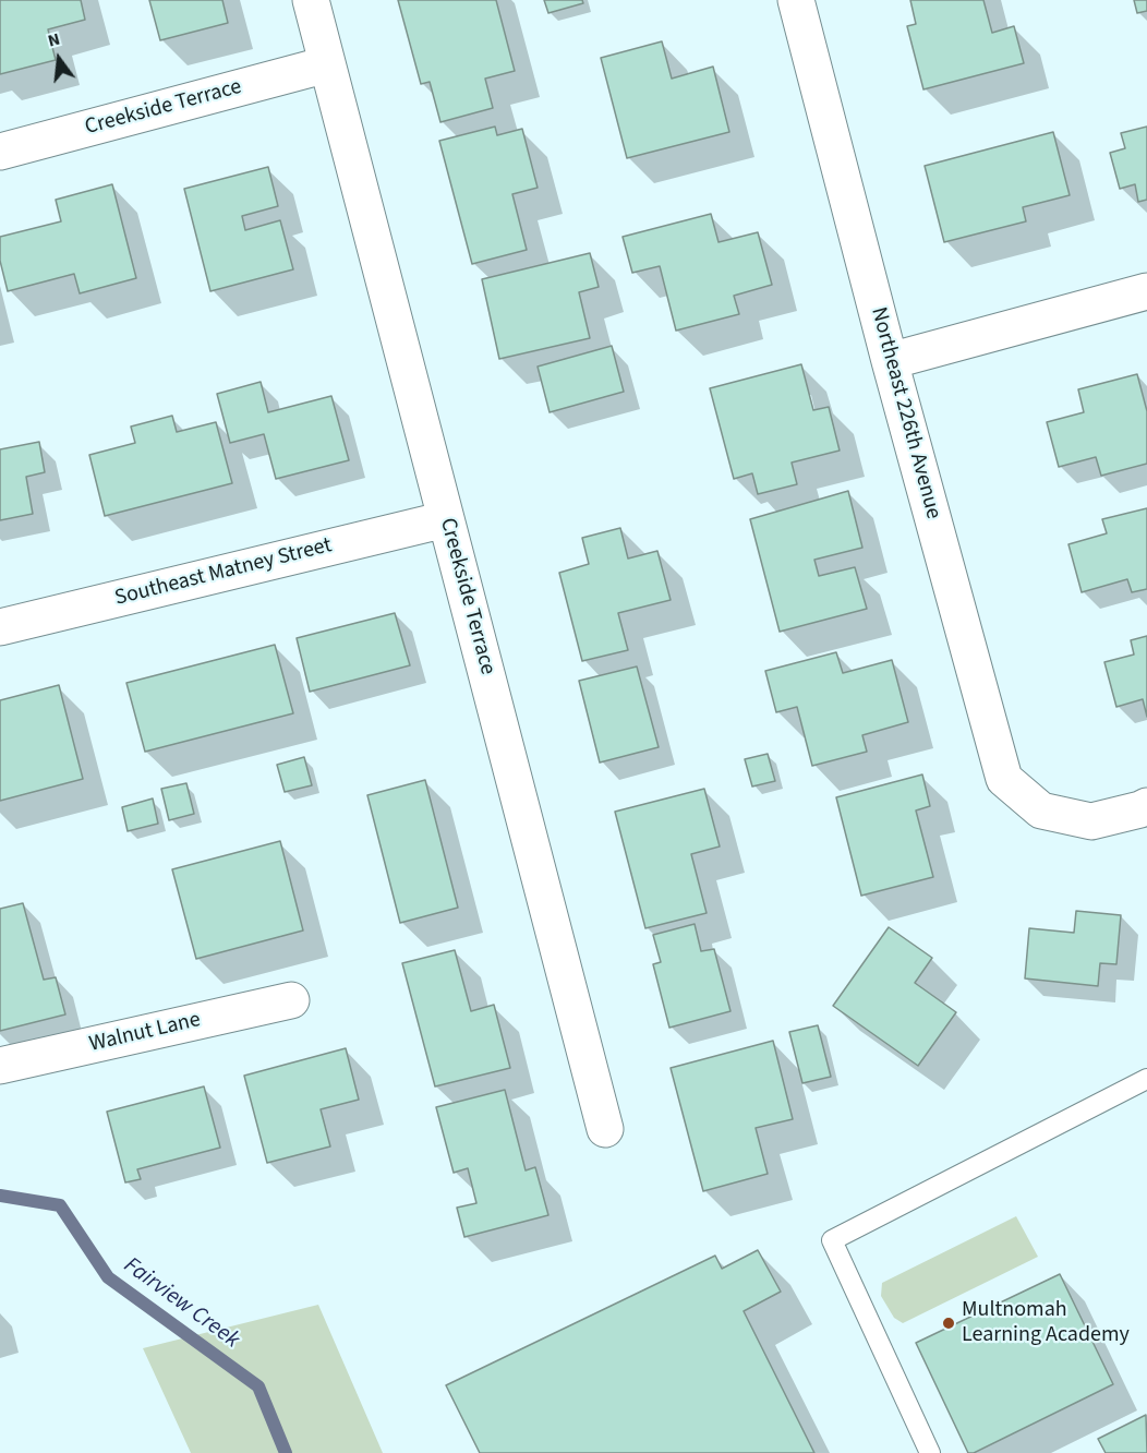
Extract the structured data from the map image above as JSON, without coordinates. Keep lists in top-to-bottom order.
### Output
{
  "streets": {
    "street": [
      "Creekside Terrace",
      "Northeast 226th Avenue",
      "Southeast Matney Street",
      "Walnut Lane"
    ]
  },
  "crossings": [
    ["Creekside Terrace", "Southeast Matney Street"]
  ],
  "water": ["Fairview Creek"],
  "places": ["Multnomah Learning Academy"],
  "north": "top"
}
